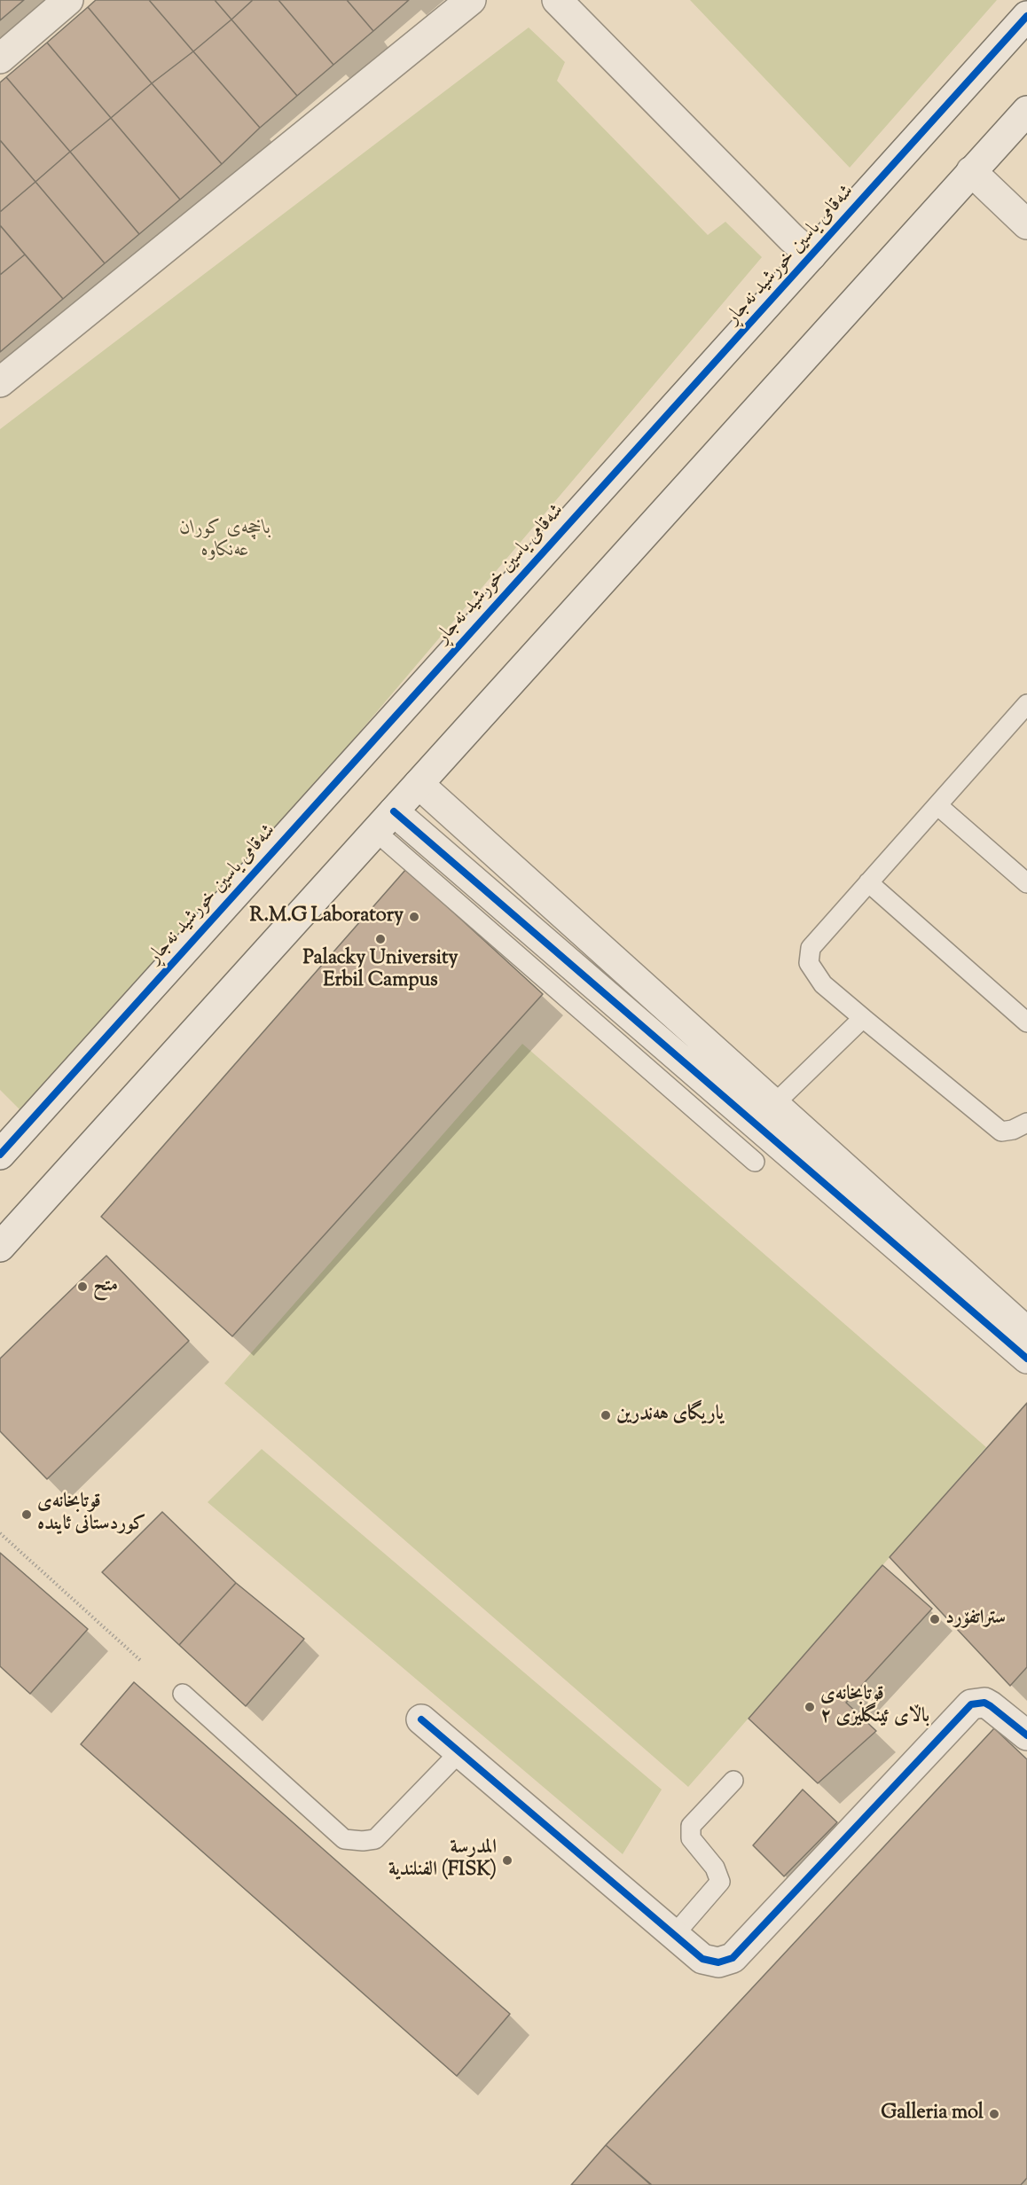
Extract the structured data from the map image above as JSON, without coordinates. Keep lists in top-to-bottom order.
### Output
{
  "streets": {
    "street": ["شەقامی یاسین خورشید نەجاڕ"]
  },
  "parks": ["باخچەی کوران عەنکاوە"],
  "places": [
    "R.M.G Laboratory",
    "Palacky University Erbil Campus",
    "متح",
    "یاریگای هەندرین",
    "قوتابخانەی کوردستانی ئایندە",
    "ستراتفۆرد",
    "قوتابخانەی باڵای ئینگلیزی ۲",
    "المدرسة الفنلندية (FISK)",
    "Galleria mol"
  ]
}
